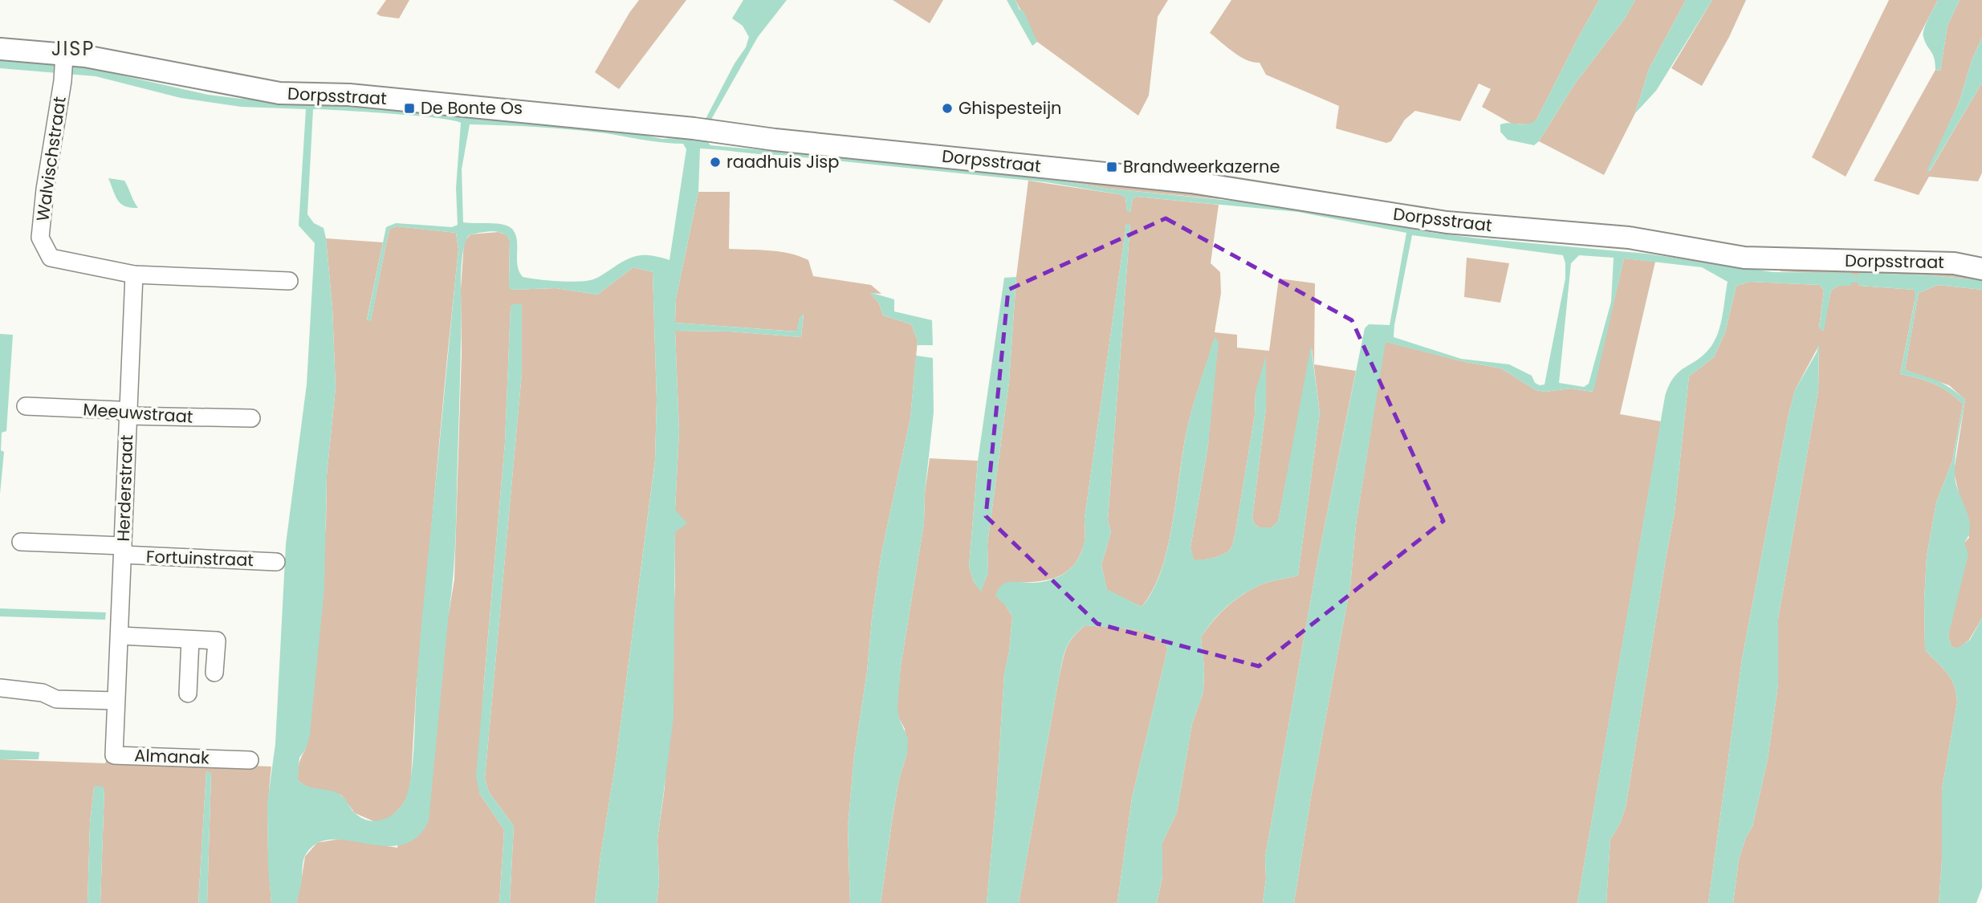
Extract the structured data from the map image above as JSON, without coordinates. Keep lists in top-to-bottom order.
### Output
{
  "streets": {
    "street": [
      "Dorpsstraat",
      "Walvischstraat",
      "Meeuwstraat",
      "Herderstraat",
      "Fortuinstraat",
      "Almanak"
    ]
  },
  "crossings": [
    ["Dorpsstraat", "Walvischstraat"],
    ["Walvischstraat", "Herderstraat"],
    ["Meeuwstraat", "Herderstraat"],
    ["Herderstraat", "Fortuinstraat"],
    ["Herderstraat", "Almanak"]
  ],
  "districts": ["JISP"],
  "places": {
    "transit": ["De Bonte Os", "Brandweerkazerne"],
    "other": ["Ghispesteijn", "raadhuis Jisp"]
  }
}
